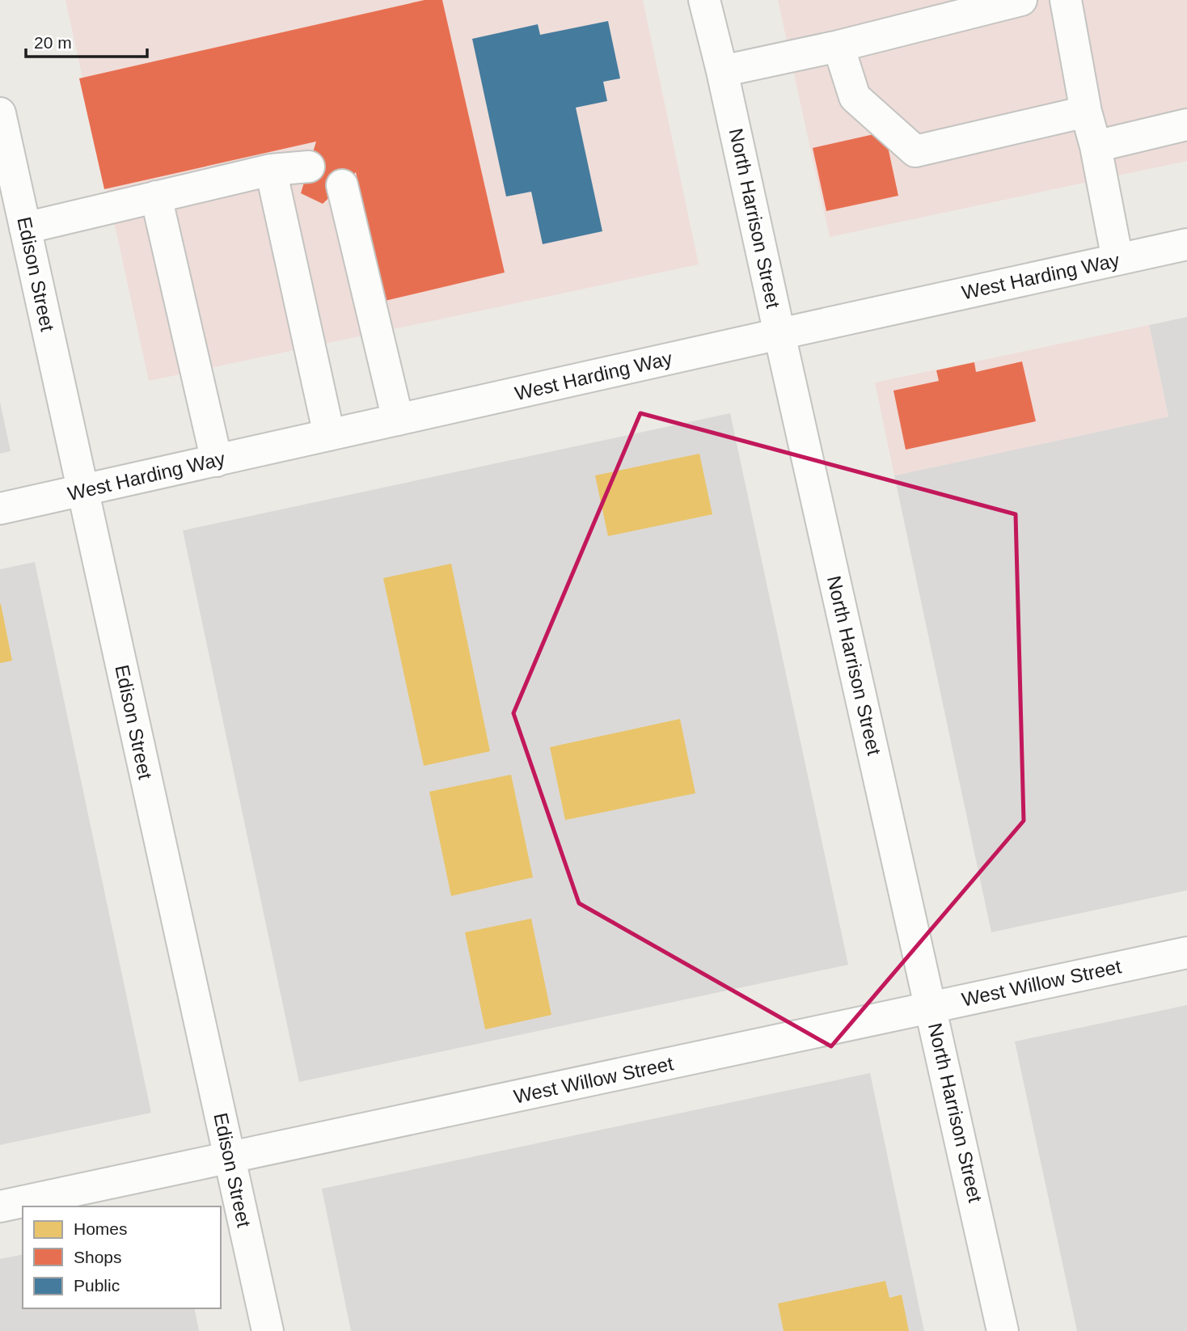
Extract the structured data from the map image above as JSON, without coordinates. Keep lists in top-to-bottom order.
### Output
{
  "streets": {
    "street": [
      "North Harrison Street",
      "Edison Street",
      "West Harding Way",
      "West Willow Street"
    ]
  },
  "crossings": [
    ["North Harrison Street", "West Harding Way"],
    ["North Harrison Street", "West Willow Street"],
    ["Edison Street", "West Harding Way"],
    ["Edison Street", "West Willow Street"]
  ],
  "legend": ["Homes", "Shops", "Public"],
  "scale_bar": "20 m"
}
